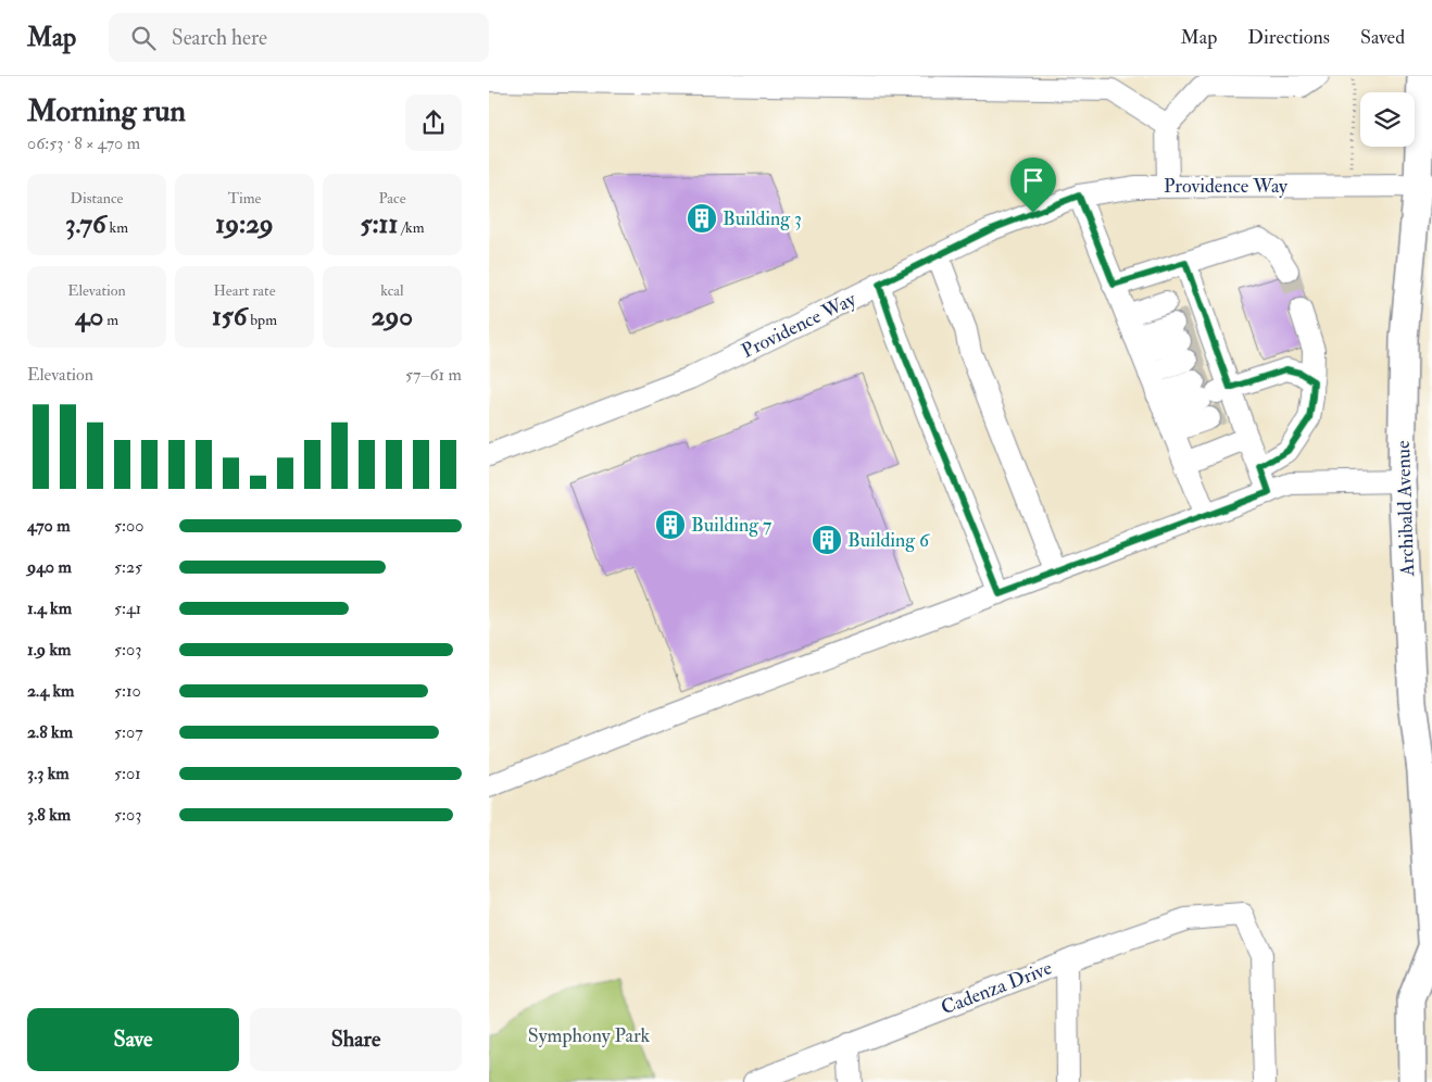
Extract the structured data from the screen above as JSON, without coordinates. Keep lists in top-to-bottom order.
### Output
{
  "streets": {
    "main road": ["Archibald Avenue"],
    "street": ["Providence Way", "Cadenza Drive"]
  },
  "crossings": [
    ["Providence Way", "Archibald Avenue"]
  ],
  "parks": ["Symphony Park"],
  "places": {
    "building": ["Building 3", "Building 7", "Building 6"]
  },
  "page": {
    "header": "Map",
    "search": "Search here",
    "nav": ["Map", "Directions", "Saved"],
    "heading": ["Morning run", "06:53 · 8 × 470 m"],
    "stats": [
      ["Distance", "3.76 km"],
      ["Time", "19:29"],
      ["Pace", "5:11 /km"],
      ["Elevation", "40 m"],
      ["Heart rate", "156 bpm"],
      ["kcal", "290"]
    ],
    "chart": ["Elevation", "57–61 m"],
    "list": [
      {
        "name": "470 m",
        "note": "5:00"
      },
      {
        "name": "940 m",
        "note": "5:25"
      },
      {
        "name": "1.4 km",
        "note": "5:41"
      },
      {
        "name": "1.9 km",
        "note": "5:03"
      },
      {
        "name": "2.4 km",
        "note": "5:10"
      },
      {
        "name": "2.8 km",
        "note": "5:07"
      },
      {
        "name": "3.3 km",
        "note": "5:01"
      },
      {
        "name": "3.8 km",
        "note": "5:03"
      }
    ],
    "buttons": ["Save", "Share"]
  }
}
